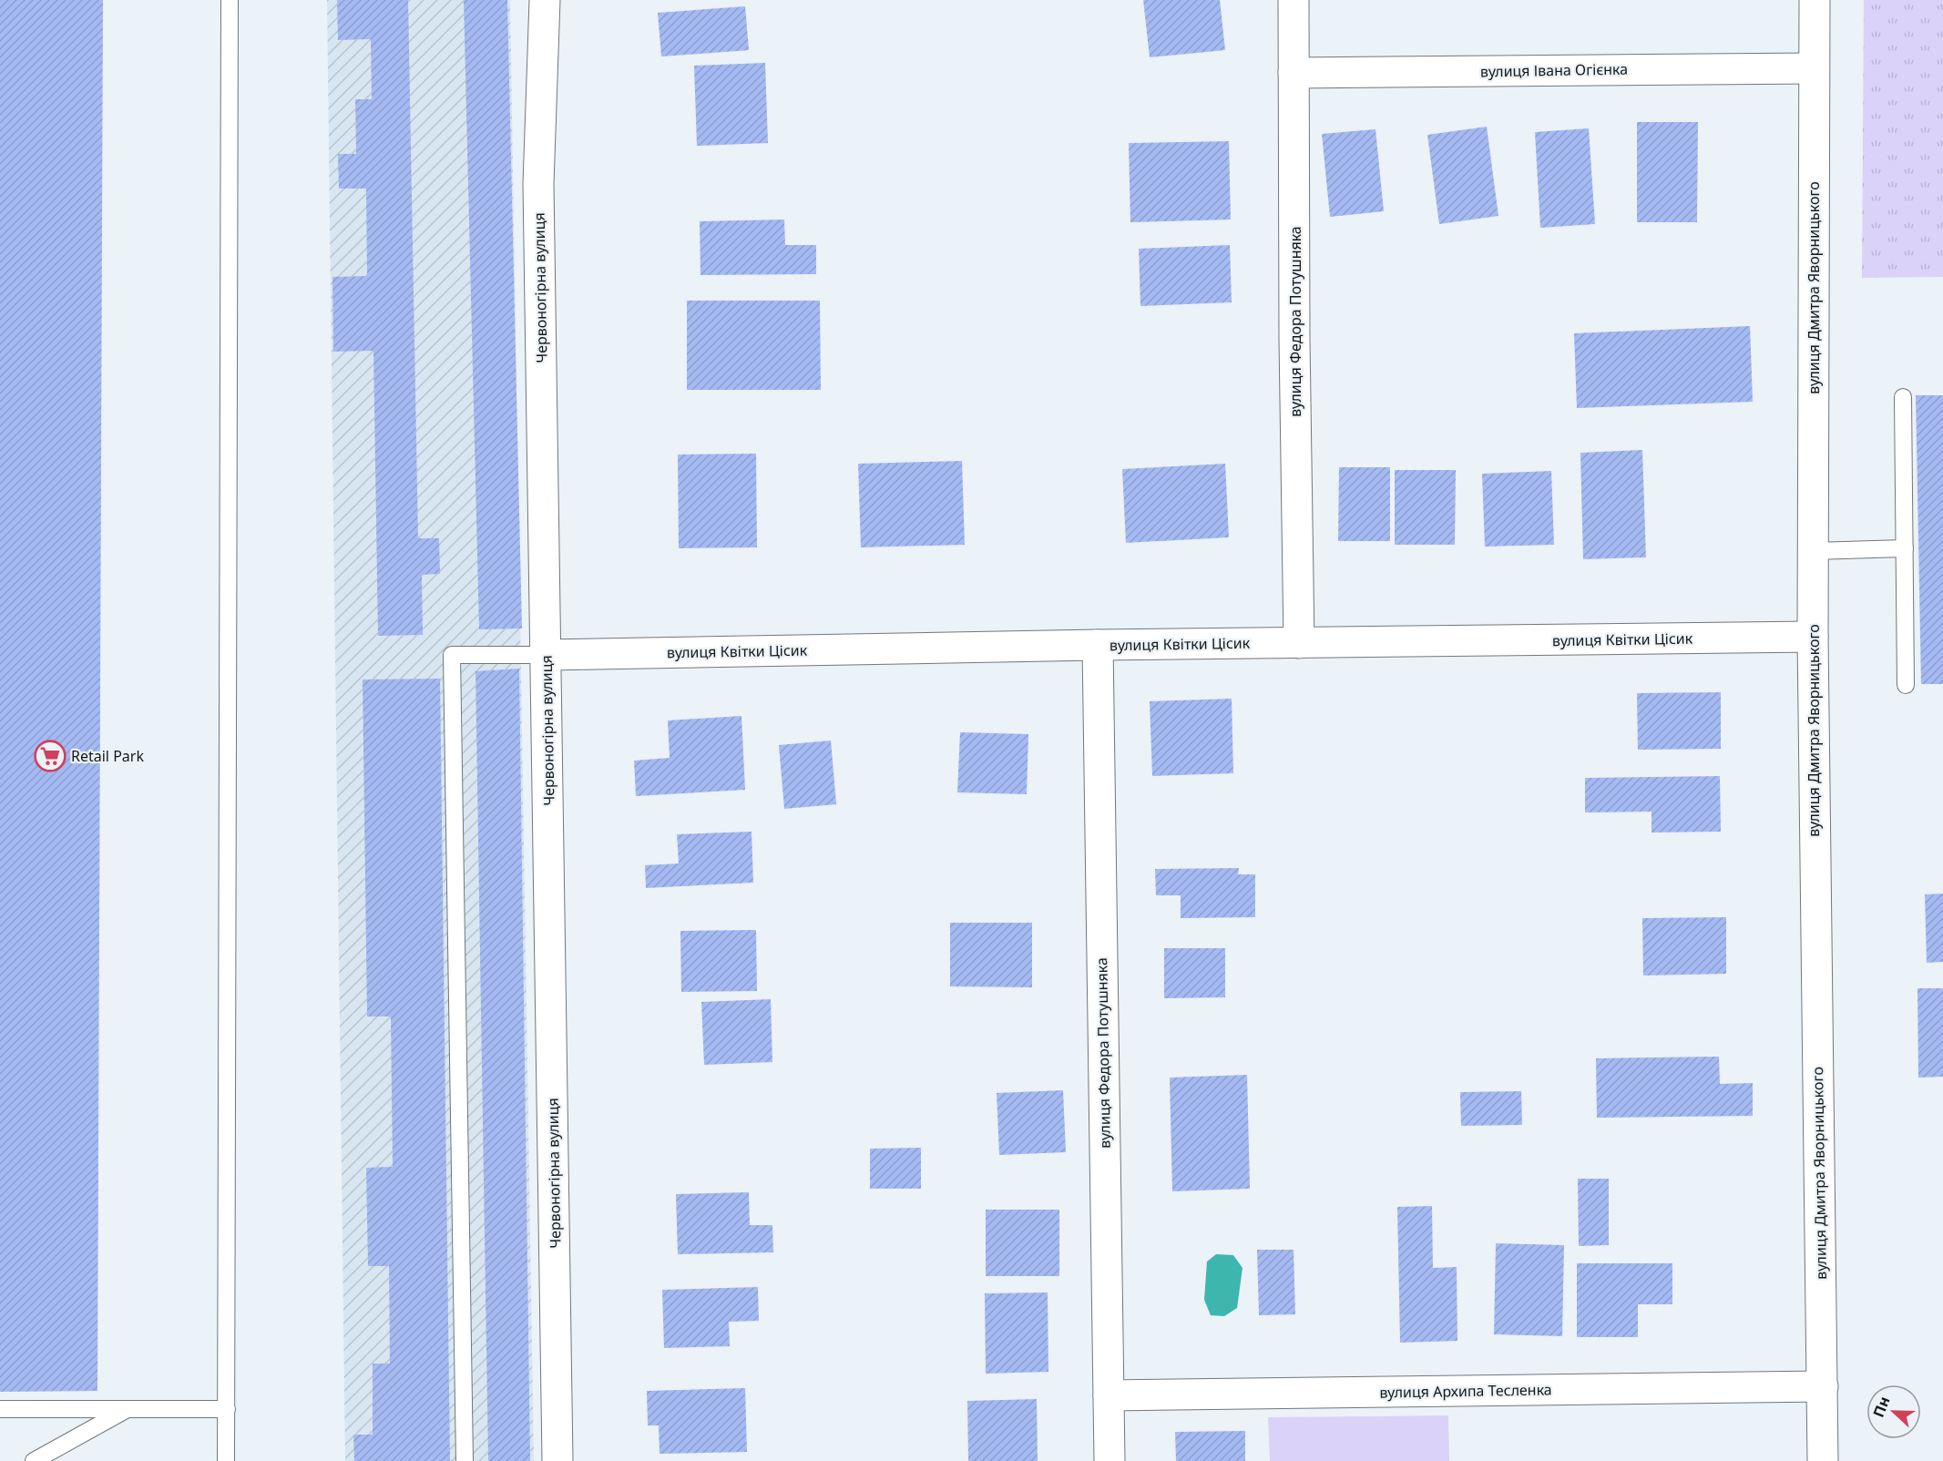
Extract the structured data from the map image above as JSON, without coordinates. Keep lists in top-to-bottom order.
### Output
{
  "streets": {
    "street": [
      "вулиця Івана Огієнка",
      "Червоногірна вулиця",
      "вулиця Дмитра Яворницького",
      "вулиця Федора Потушняка",
      "вулиця Квітки Цісик",
      "вулиця Архипа Тесленка"
    ]
  },
  "crossings": [
    ["вулиця Івана Огієнка", "вулиця Дмитра Яворницького"],
    ["вулиця Івана Огієнка", "вулиця Федора Потушняка"],
    ["Червоногірна вулиця", "вулиця Квітки Цісик"],
    ["вулиця Дмитра Яворницького", "вулиця Квітки Цісик"],
    ["вулиця Дмитра Яворницького", "вулиця Архипа Тесленка"],
    ["вулиця Федора Потушняка", "вулиця Квітки Цісик"],
    ["вулиця Федора Потушняка", "вулиця Архипа Тесленка"]
  ],
  "places": {
    "supermarket": ["Retail Park"]
  },
  "north": "left"
}
